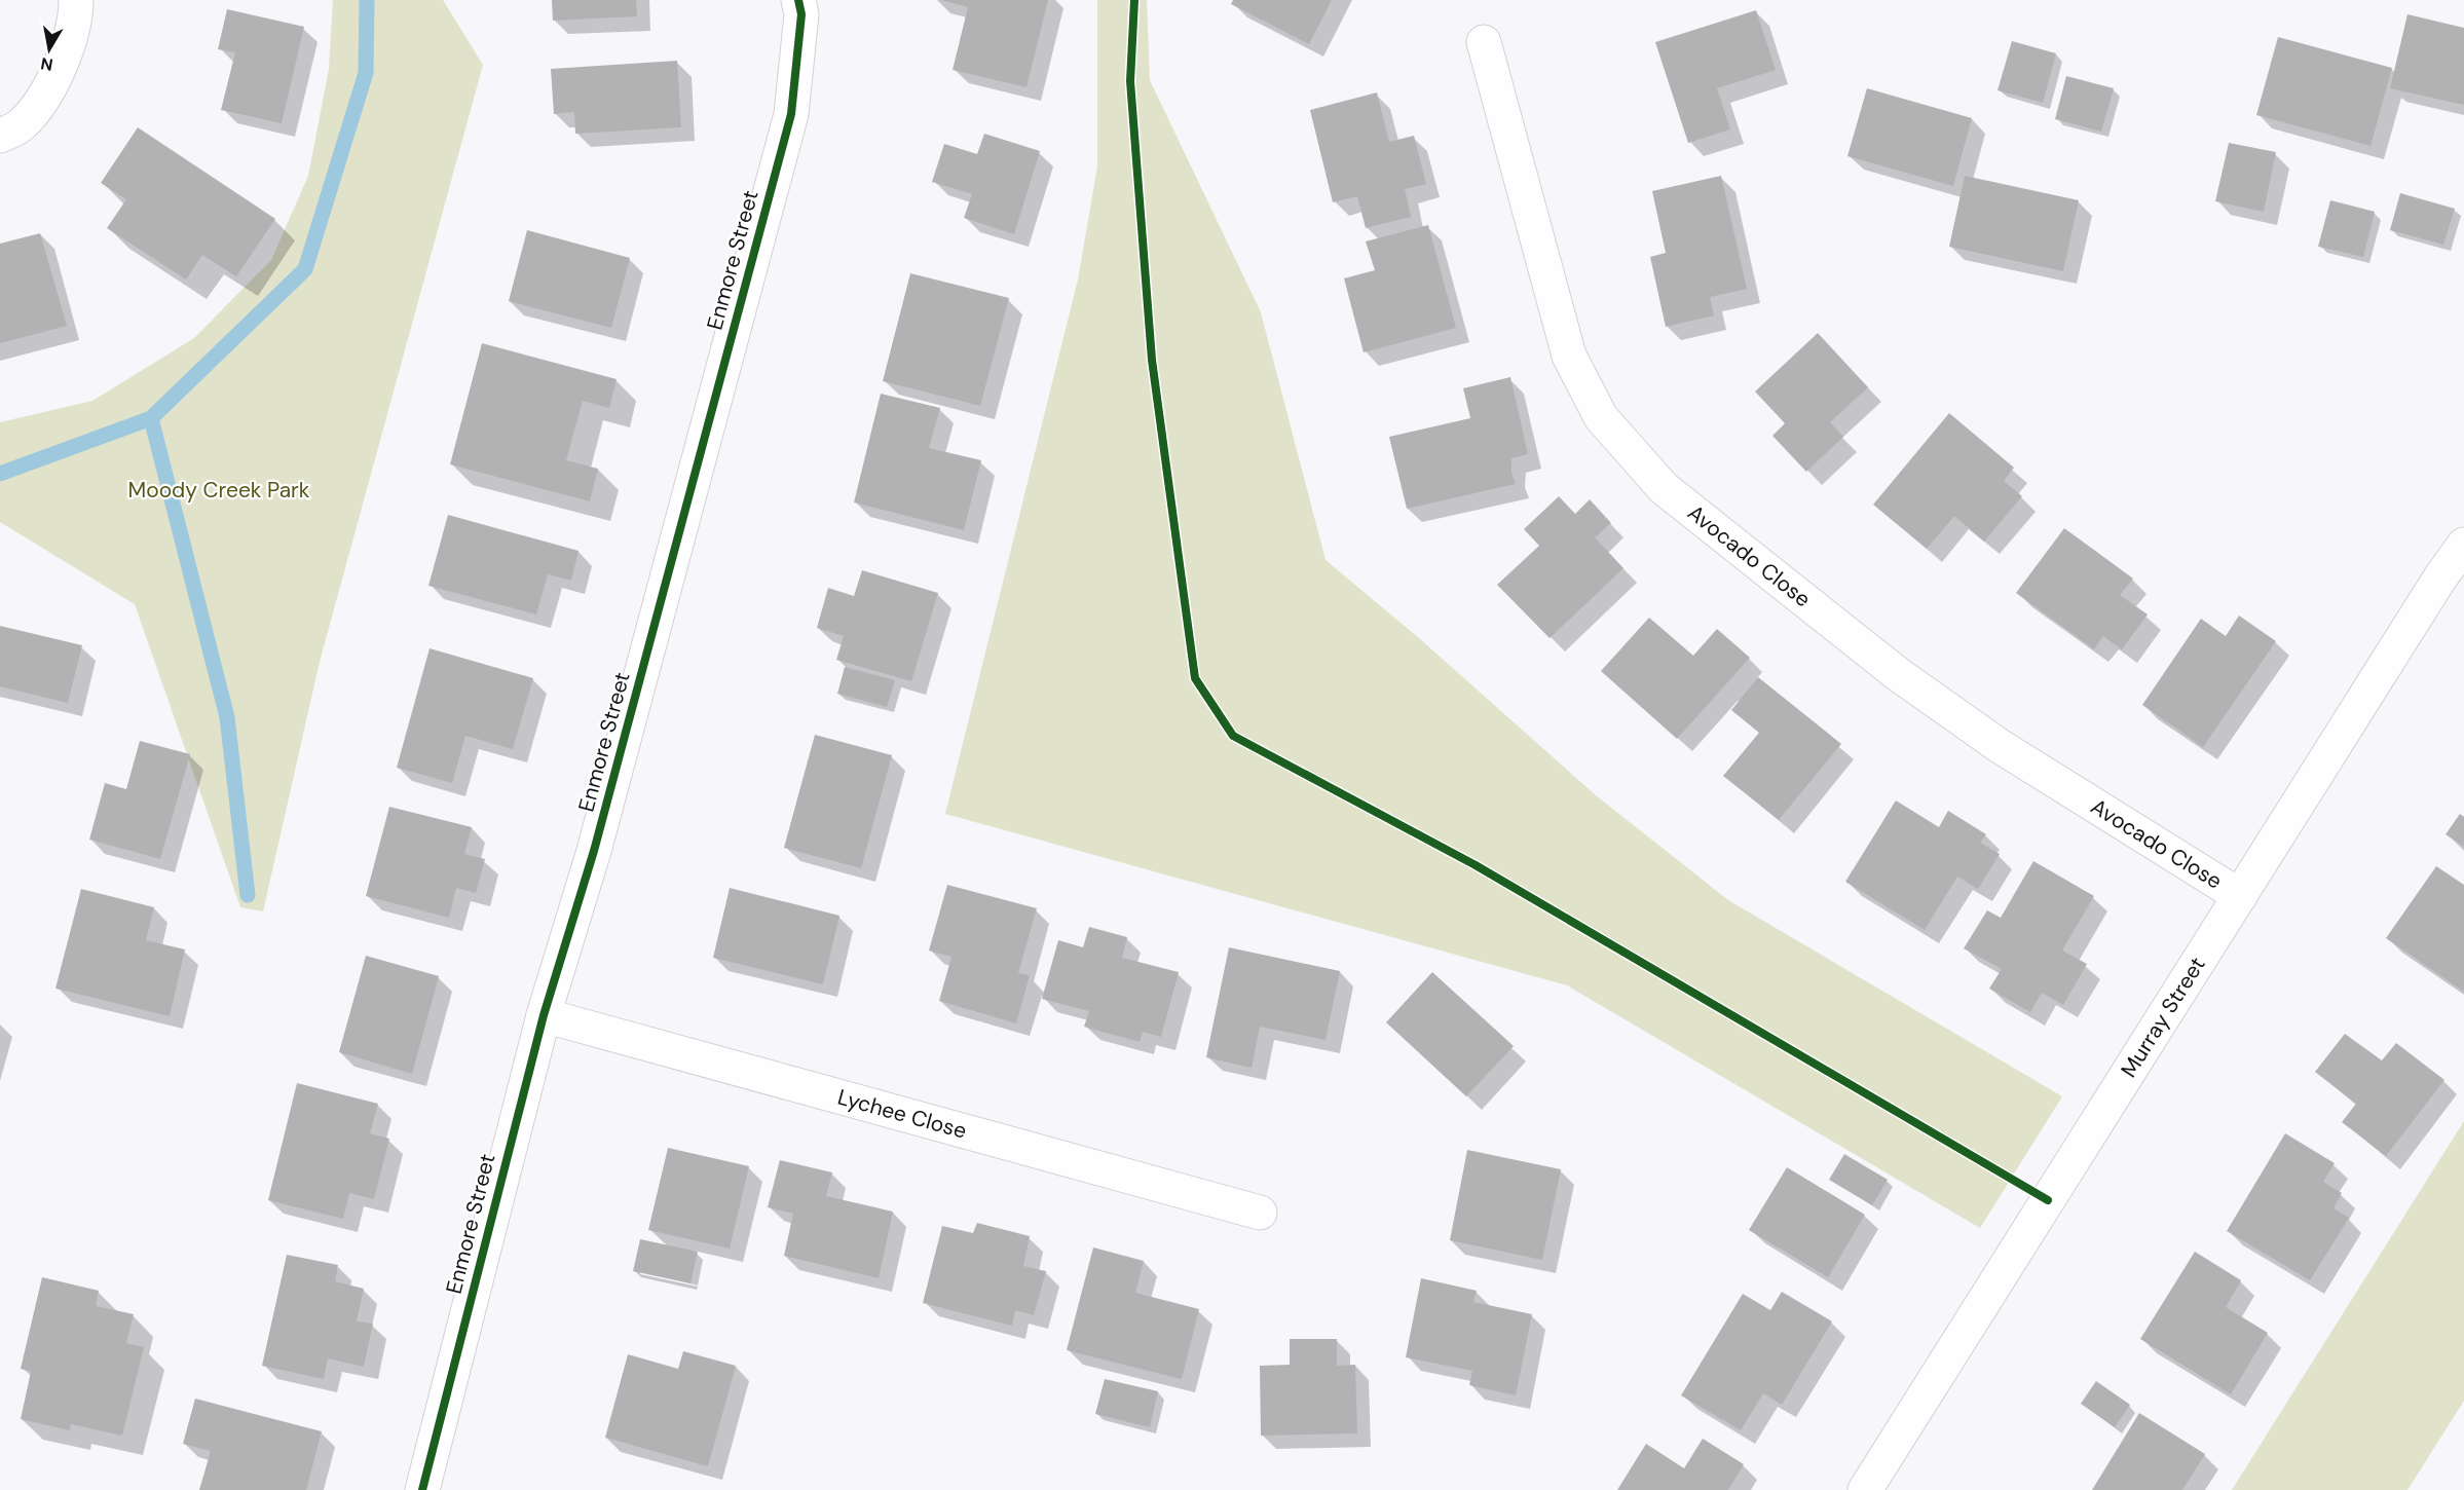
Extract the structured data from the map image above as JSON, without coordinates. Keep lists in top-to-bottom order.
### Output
{
  "streets": {
    "street": [
      "Enmore Street",
      "Avocado Close",
      "Murray Street",
      "Lychee Close"
    ]
  },
  "crossings": [
    ["Enmore Street", "Lychee Close"],
    ["Avocado Close", "Murray Street"]
  ],
  "parks": ["Moody Creek Park"],
  "north": "bottom"
}
